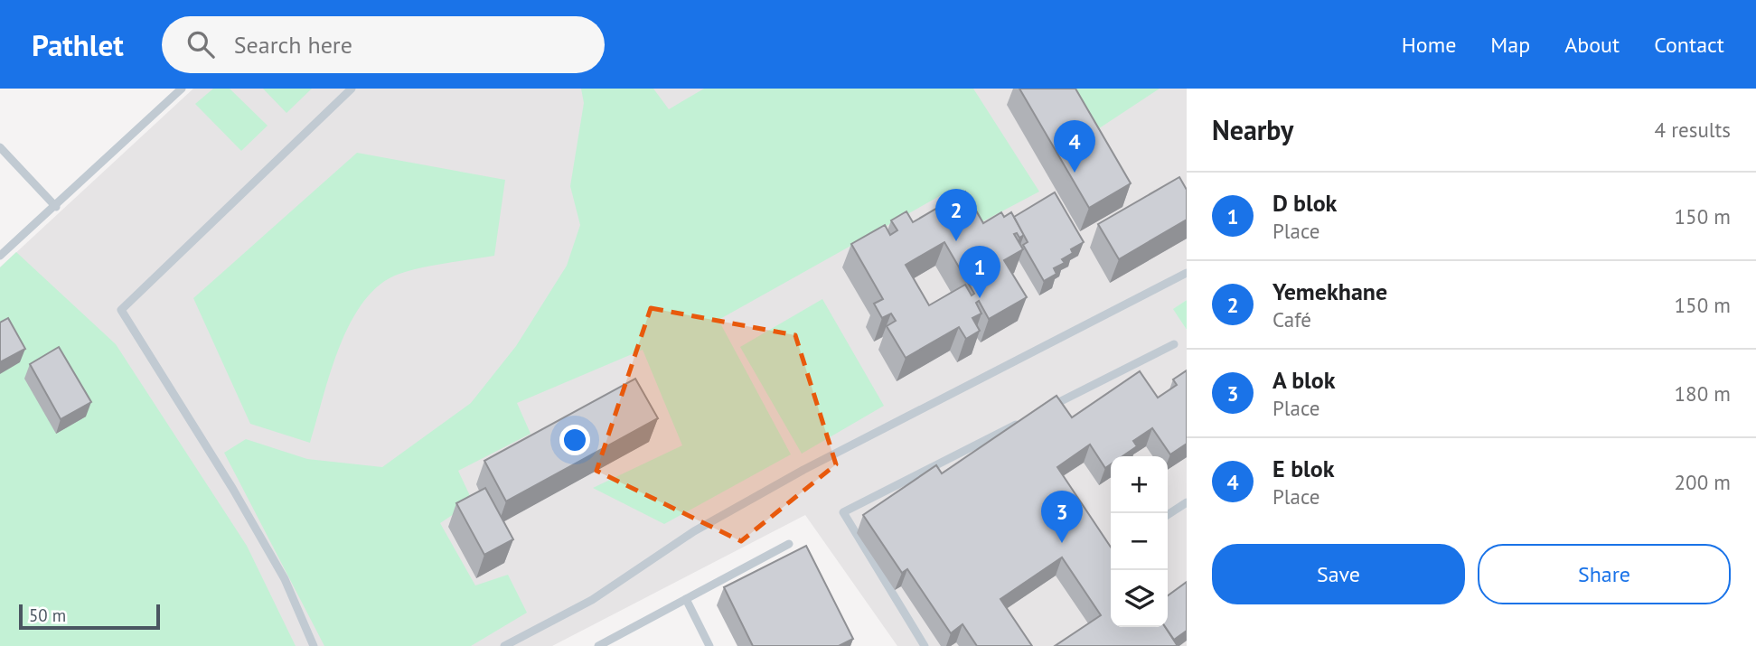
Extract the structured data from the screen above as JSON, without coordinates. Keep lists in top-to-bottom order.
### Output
{
  "scale_bar": "50 m",
  "page": {
    "header": "Pathlet",
    "search": "Search here",
    "nav": [
      "Home",
      "Map",
      "About",
      "Contact"
    ],
    "heading": ["Nearby", "4 results"],
    "pins": [
      "4",
      "2",
      "1",
      "3"
    ],
    "list": [
      {
        "mark": "1",
        "name": "D blok",
        "note": "Place",
        "value": "150 m"
      },
      {
        "mark": "2",
        "name": "Yemekhane",
        "note": "Café",
        "value": "150 m"
      },
      {
        "mark": "3",
        "name": "A blok",
        "note": "Place",
        "value": "180 m"
      },
      {
        "mark": "4",
        "name": "E blok",
        "note": "Place",
        "value": "200 m"
      }
    ],
    "map_buttons": ["+", "−"],
    "buttons": ["Save", "Share"],
    "scale": "50 m"
  }
}
